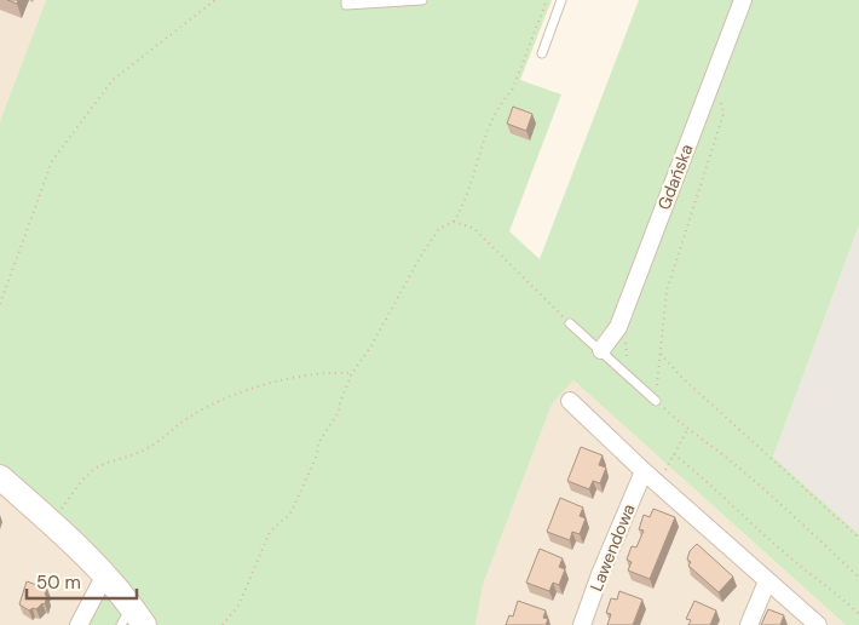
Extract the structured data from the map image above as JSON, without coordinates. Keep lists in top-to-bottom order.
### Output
{
  "streets": {
    "street": ["Gdańska", "Lawendowa"]
  },
  "scale_bar": "50 m"
}
